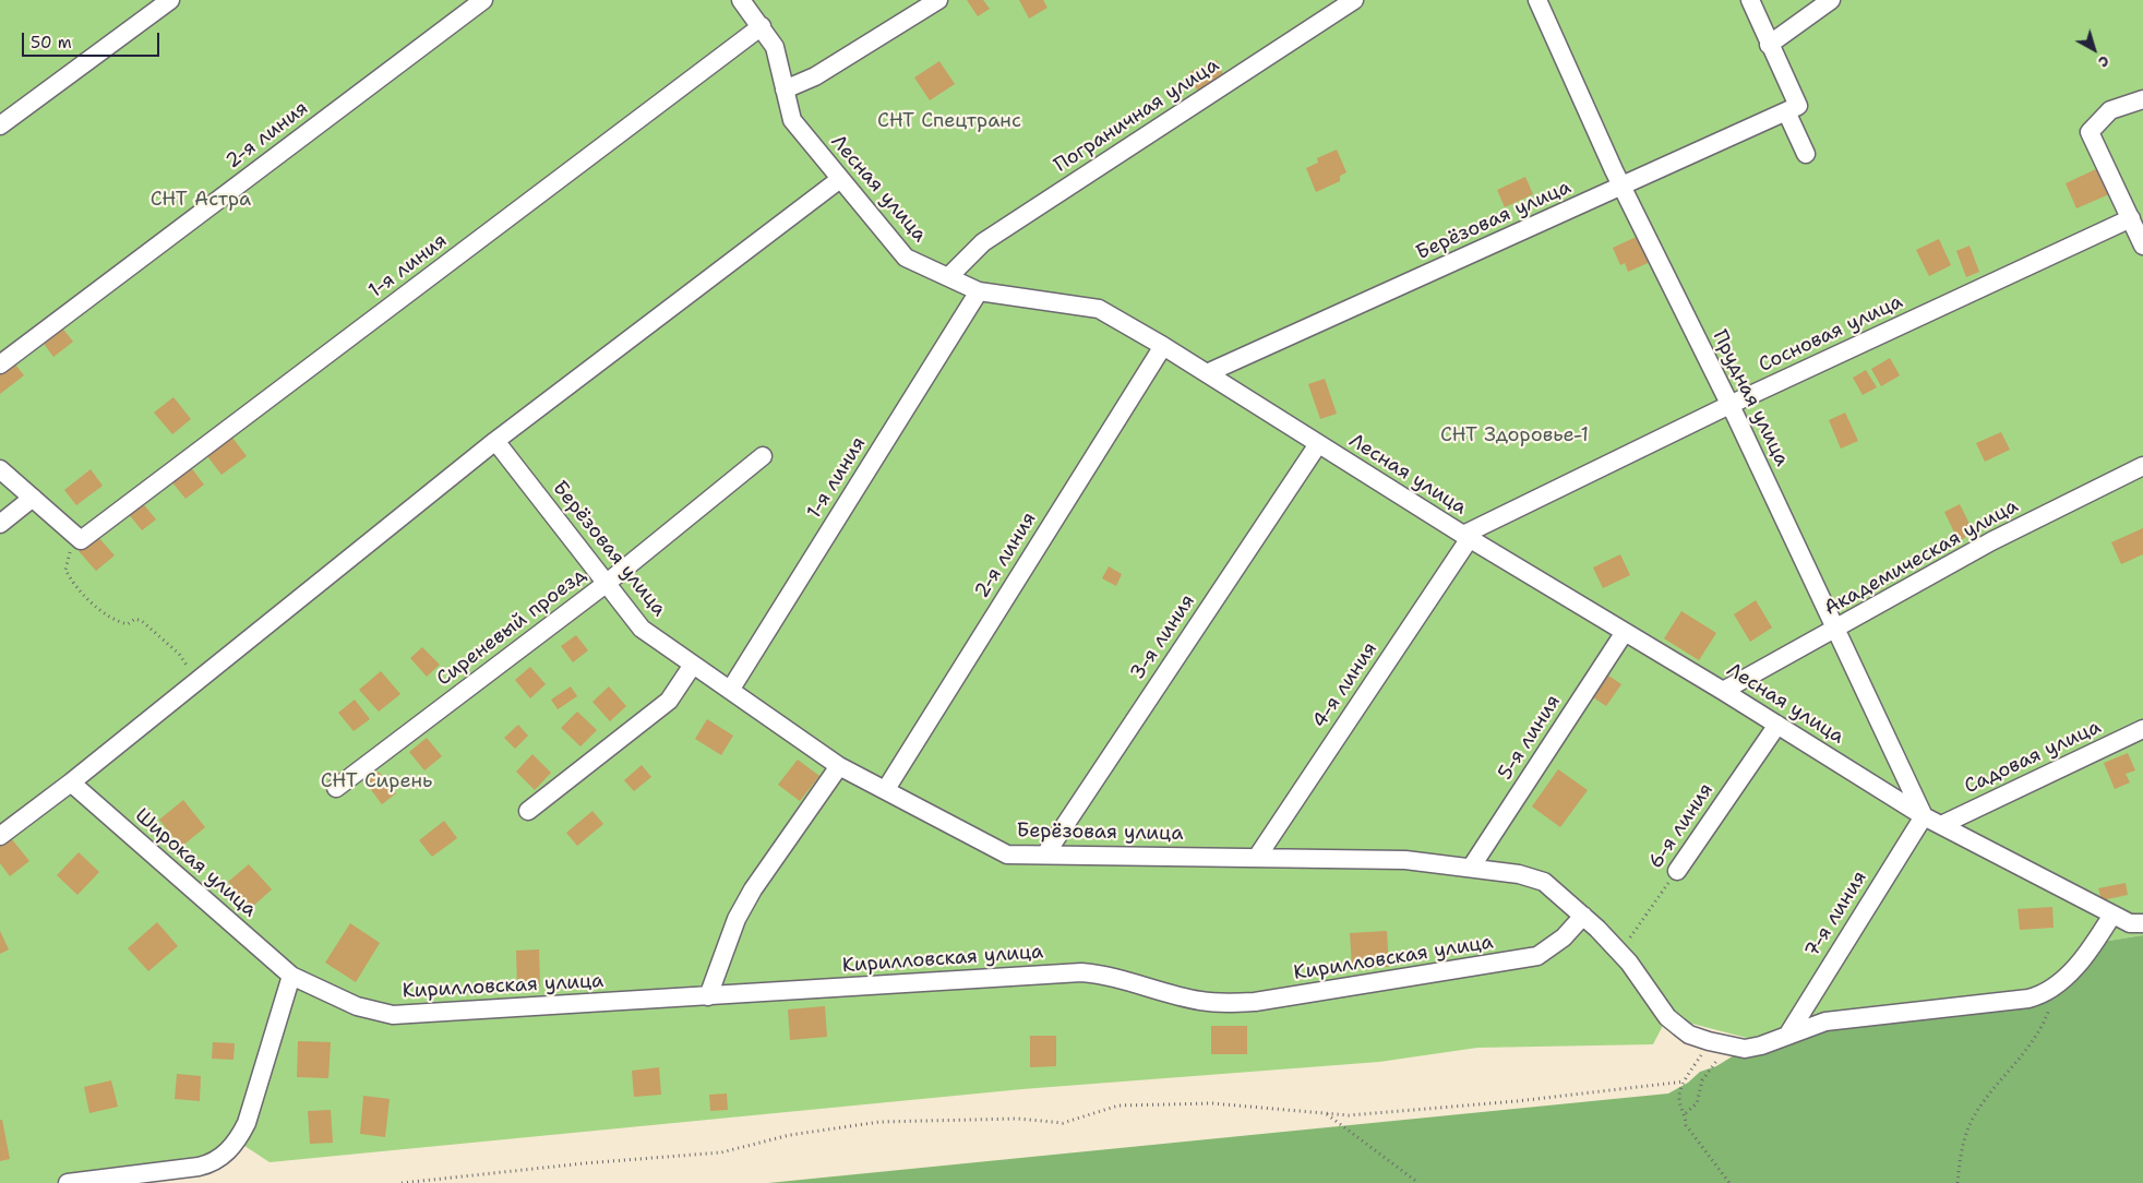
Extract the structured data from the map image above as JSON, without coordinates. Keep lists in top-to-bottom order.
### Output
{
  "streets": {
    "street": [
      "Пограничная улица",
      "2-я линия",
      "Лесная улица",
      "Берёзовая улица",
      "1-я линия",
      "Сосновая улица",
      "Прудная улица",
      "Академическая улица",
      "Сиреневый проезд",
      "3-я линия",
      "4-я линия",
      "5-я линия",
      "Садовая улица",
      "6-я линия",
      "Широкая улица",
      "7-я линия",
      "Кирилловская улица"
    ]
  },
  "crossings": [
    ["Пограничная улица", "Лесная улица"],
    ["2-я линия", "Лесная улица"],
    ["2-я линия", "Берёзовая улица"],
    ["Лесная улица", "Берёзовая улица"],
    ["Лесная улица", "1-я линия"],
    ["Лесная улица", "Сосновая улица"],
    ["Лесная улица", "Прудная улица"],
    ["Лесная улица", "Академическая улица"],
    ["Лесная улица", "3-я линия"],
    ["Лесная улица", "4-я линия"],
    ["Лесная улица", "5-я линия"],
    ["Лесная улица", "Садовая улица"],
    ["Лесная улица", "6-я линия"],
    ["Лесная улица", "7-я линия"],
    ["Берёзовая улица", "1-я линия"],
    ["Берёзовая улица", "Прудная улица"],
    ["Берёзовая улица", "Сиреневый проезд"],
    ["Берёзовая улица", "3-я линия"],
    ["Берёзовая улица", "4-я линия"],
    ["Берёзовая улица", "5-я линия"],
    ["Берёзовая улица", "6-я линия"],
    ["Берёзовая улица", "7-я линия"],
    ["Берёзовая улица", "Кирилловская улица"],
    ["Сосновая улица", "Прудная улица"],
    ["Сосновая улица", "4-я линия"],
    ["Прудная улица", "Академическая улица"],
    ["Прудная улица", "7-я линия"],
    ["Широкая улица", "Кирилловская улица"]
  ],
  "parks": [
    "СНТ Спецтранс",
    "СНТ Астра",
    "СНТ Здоровье-1",
    "СНТ Сирень"
  ],
  "scale_bar": "50 m",
  "north": "bottom right"
}
